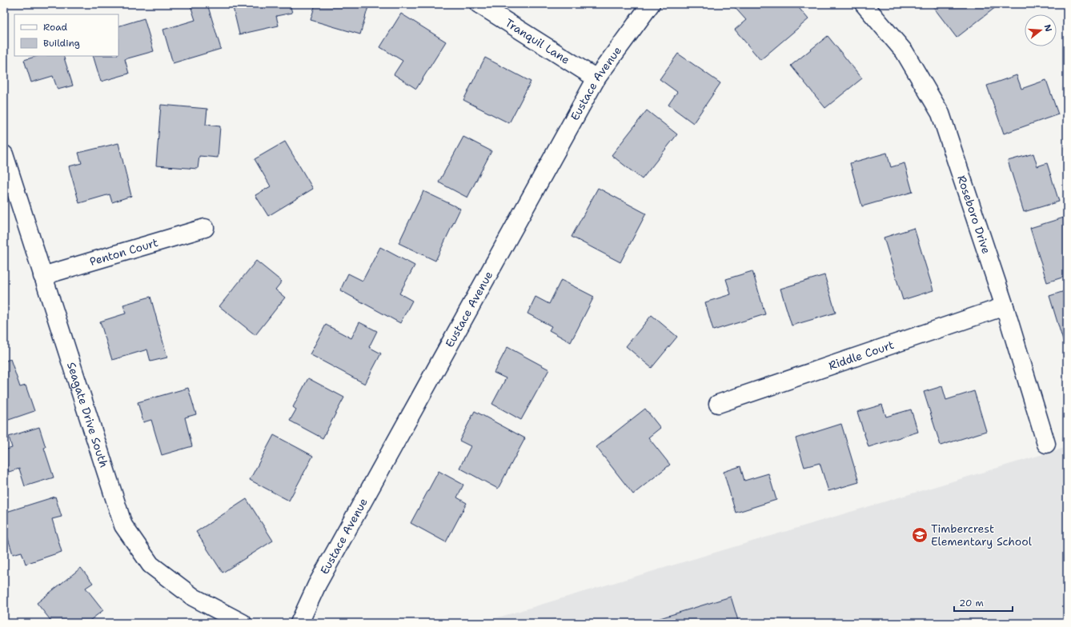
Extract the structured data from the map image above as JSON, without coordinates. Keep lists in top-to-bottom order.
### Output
{
  "streets": {
    "street": [
      "Tranquil Lane",
      "Eustace Avenue",
      "Roseboro Drive",
      "Penton Court",
      "Riddle Court",
      "Seagate Drive South"
    ]
  },
  "crossings": [
    ["Tranquil Lane", "Eustace Avenue"],
    ["Roseboro Drive", "Riddle Court"],
    ["Penton Court", "Seagate Drive South"]
  ],
  "places": {
    "school or university": ["Timbercrest Elementary School"]
  },
  "legend": ["Road", "Building"],
  "scale_bar": "20 m",
  "north": "right"
}
